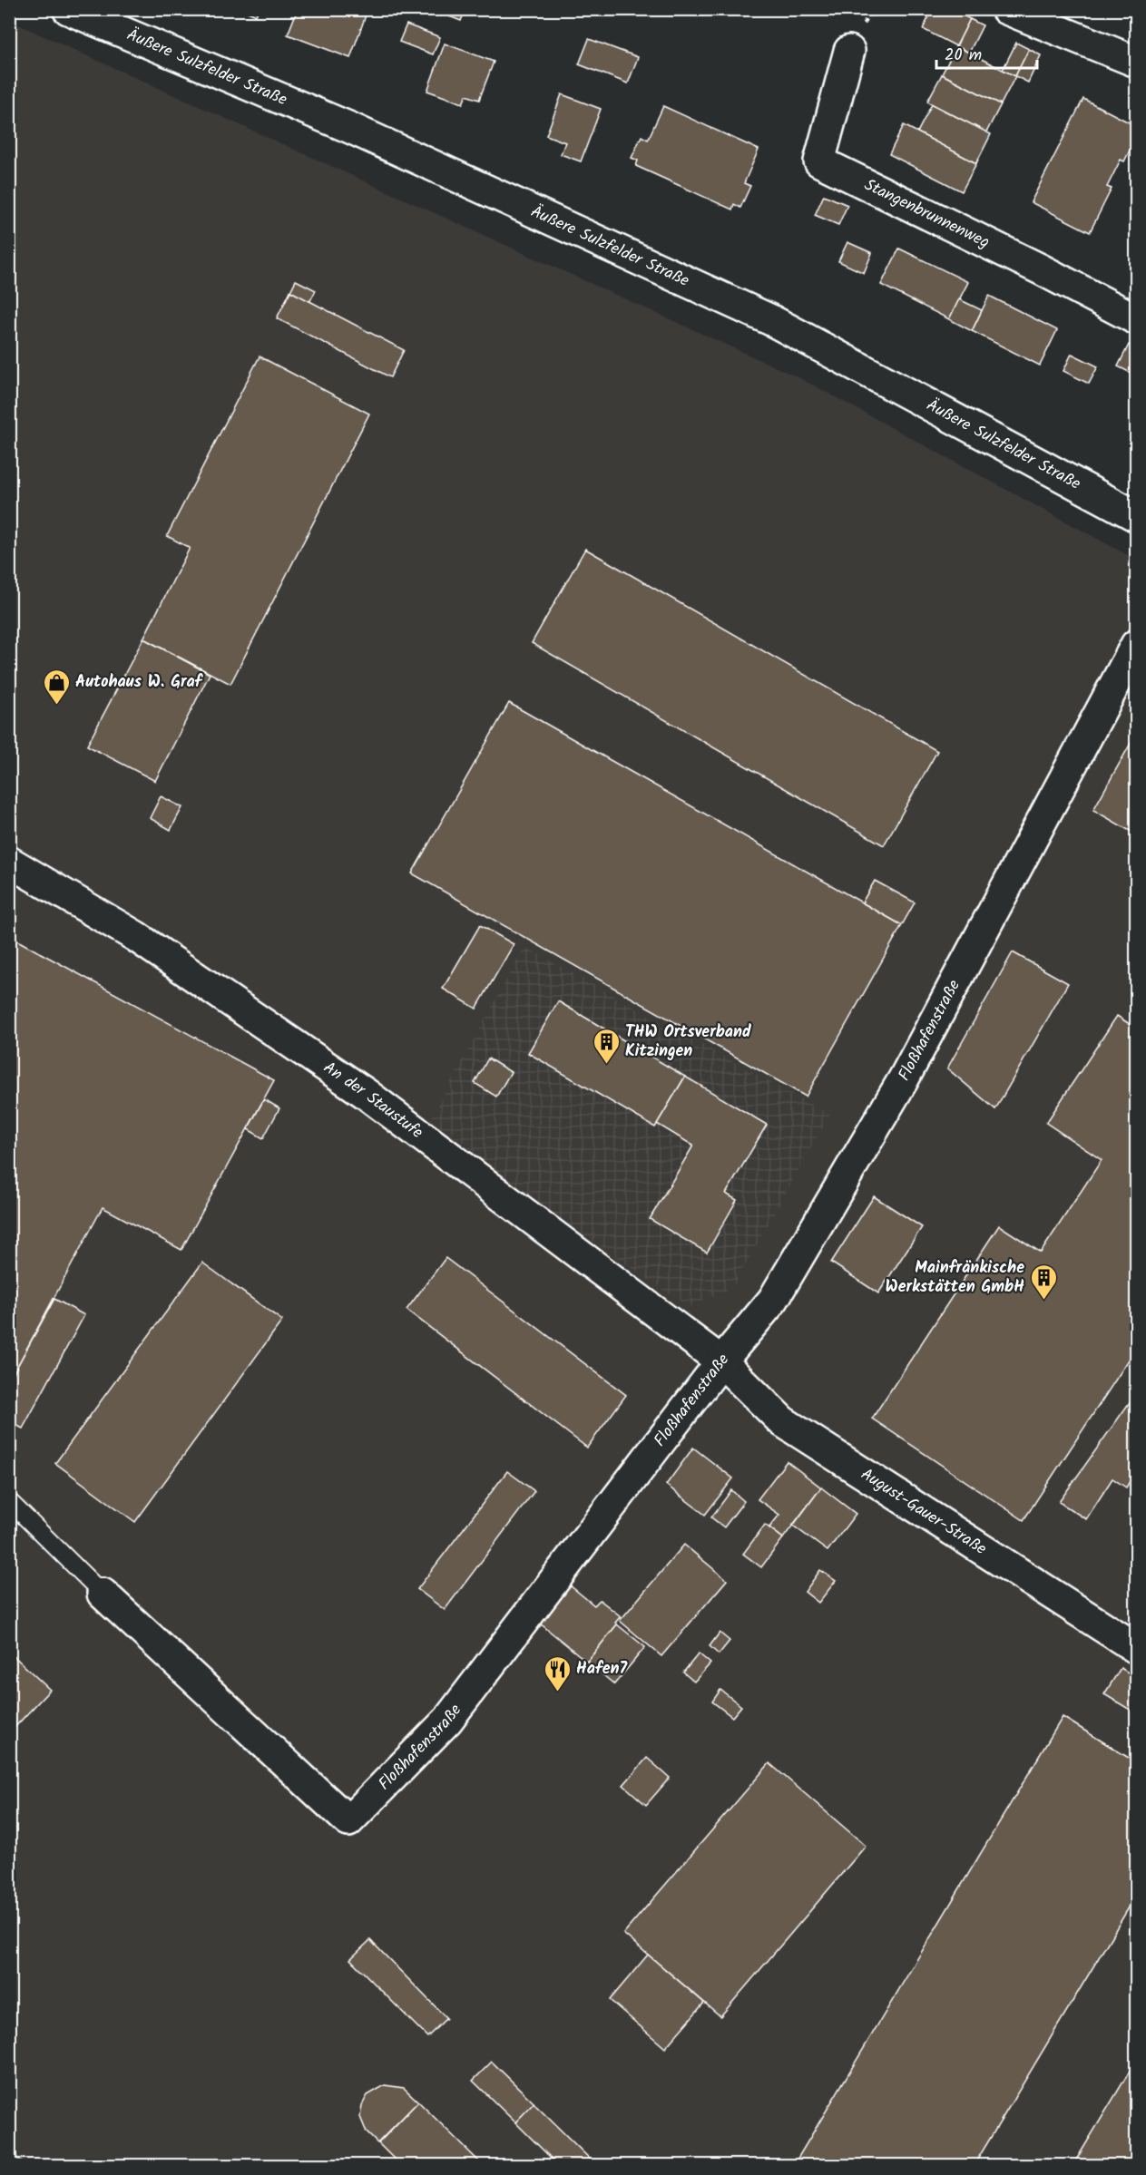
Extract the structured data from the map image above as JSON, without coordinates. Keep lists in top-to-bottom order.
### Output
{
  "streets": {
    "street": [
      "Äußere Sulzfelder Straße",
      "Stangenbrunnenweg",
      "Floßhafenstraße",
      "An der Staustufe",
      "August-Gauer-Straße"
    ]
  },
  "crossings": [
    ["Floßhafenstraße", "An der Staustufe"],
    ["Floßhafenstraße", "August-Gauer-Straße"],
    ["An der Staustufe", "August-Gauer-Straße"]
  ],
  "places": {
    "shop": ["Autohaus W. Graf"],
    "building": ["THW Ortsverband Kitzingen", "Mainfränkische Werkstätten GmbH"],
    "restaurant": ["Hafen7"]
  },
  "scale_bar": "20 m"
}
